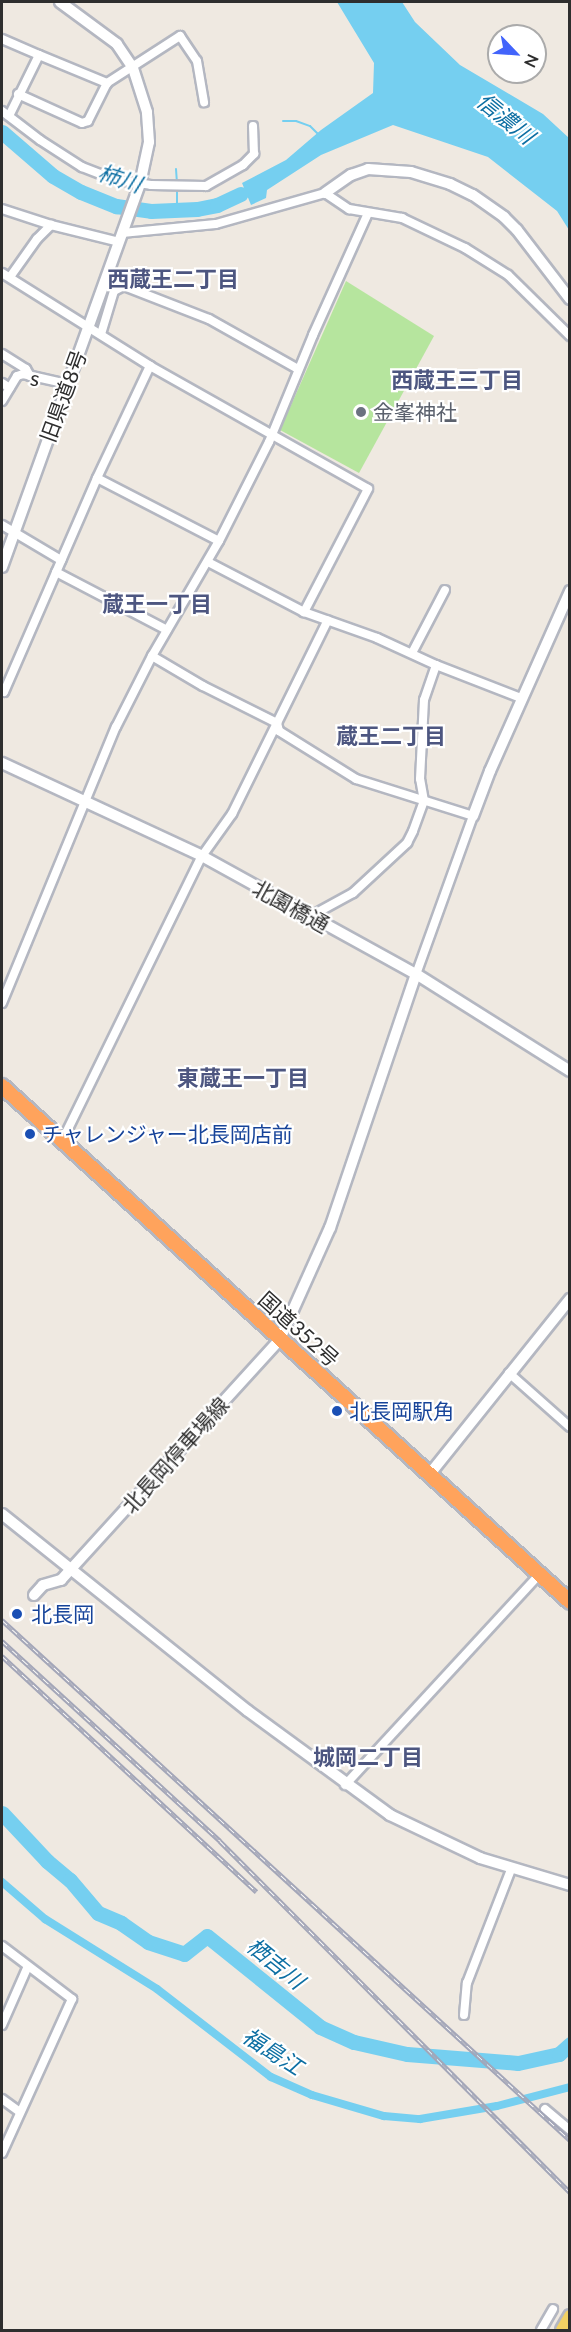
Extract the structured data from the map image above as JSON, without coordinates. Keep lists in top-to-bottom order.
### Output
{
  "streets": {
    "highway": ["国道352号"],
    "street": [
      "s",
      "旧県道8号",
      "北園橋通",
      "北長岡停車場線"
    ]
  },
  "crossings": [
    ["s", "旧県道8号"],
    ["北園橋通", "北長岡停車場線"],
    ["国道352号", "北長岡停車場線"]
  ],
  "districts": [
    "西蔵王二丁目",
    "西蔵王三丁目",
    "蔵王一丁目",
    "蔵王二丁目",
    "東蔵王一丁目",
    "城岡二丁目"
  ],
  "water": [
    "信濃川",
    "柿川",
    "栖吉川",
    "福島江"
  ],
  "places": [
    "金峯神社",
    "チャレンジャー北長岡店前",
    "北長岡駅角",
    "北長岡"
  ],
  "north": "bottom right"
}
